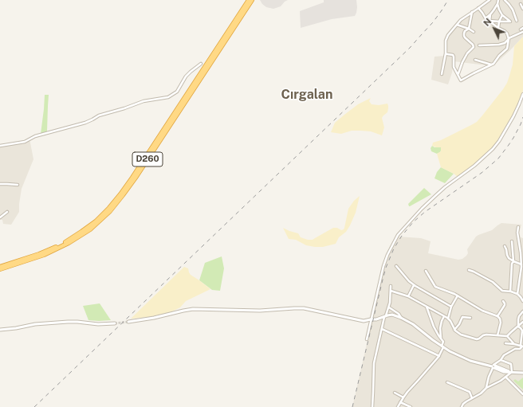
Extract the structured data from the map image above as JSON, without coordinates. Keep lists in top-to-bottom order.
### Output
{
  "streets": {
    "highway": ["D260"]
  },
  "districts": ["Cırgalan"],
  "north": "top left"
}
